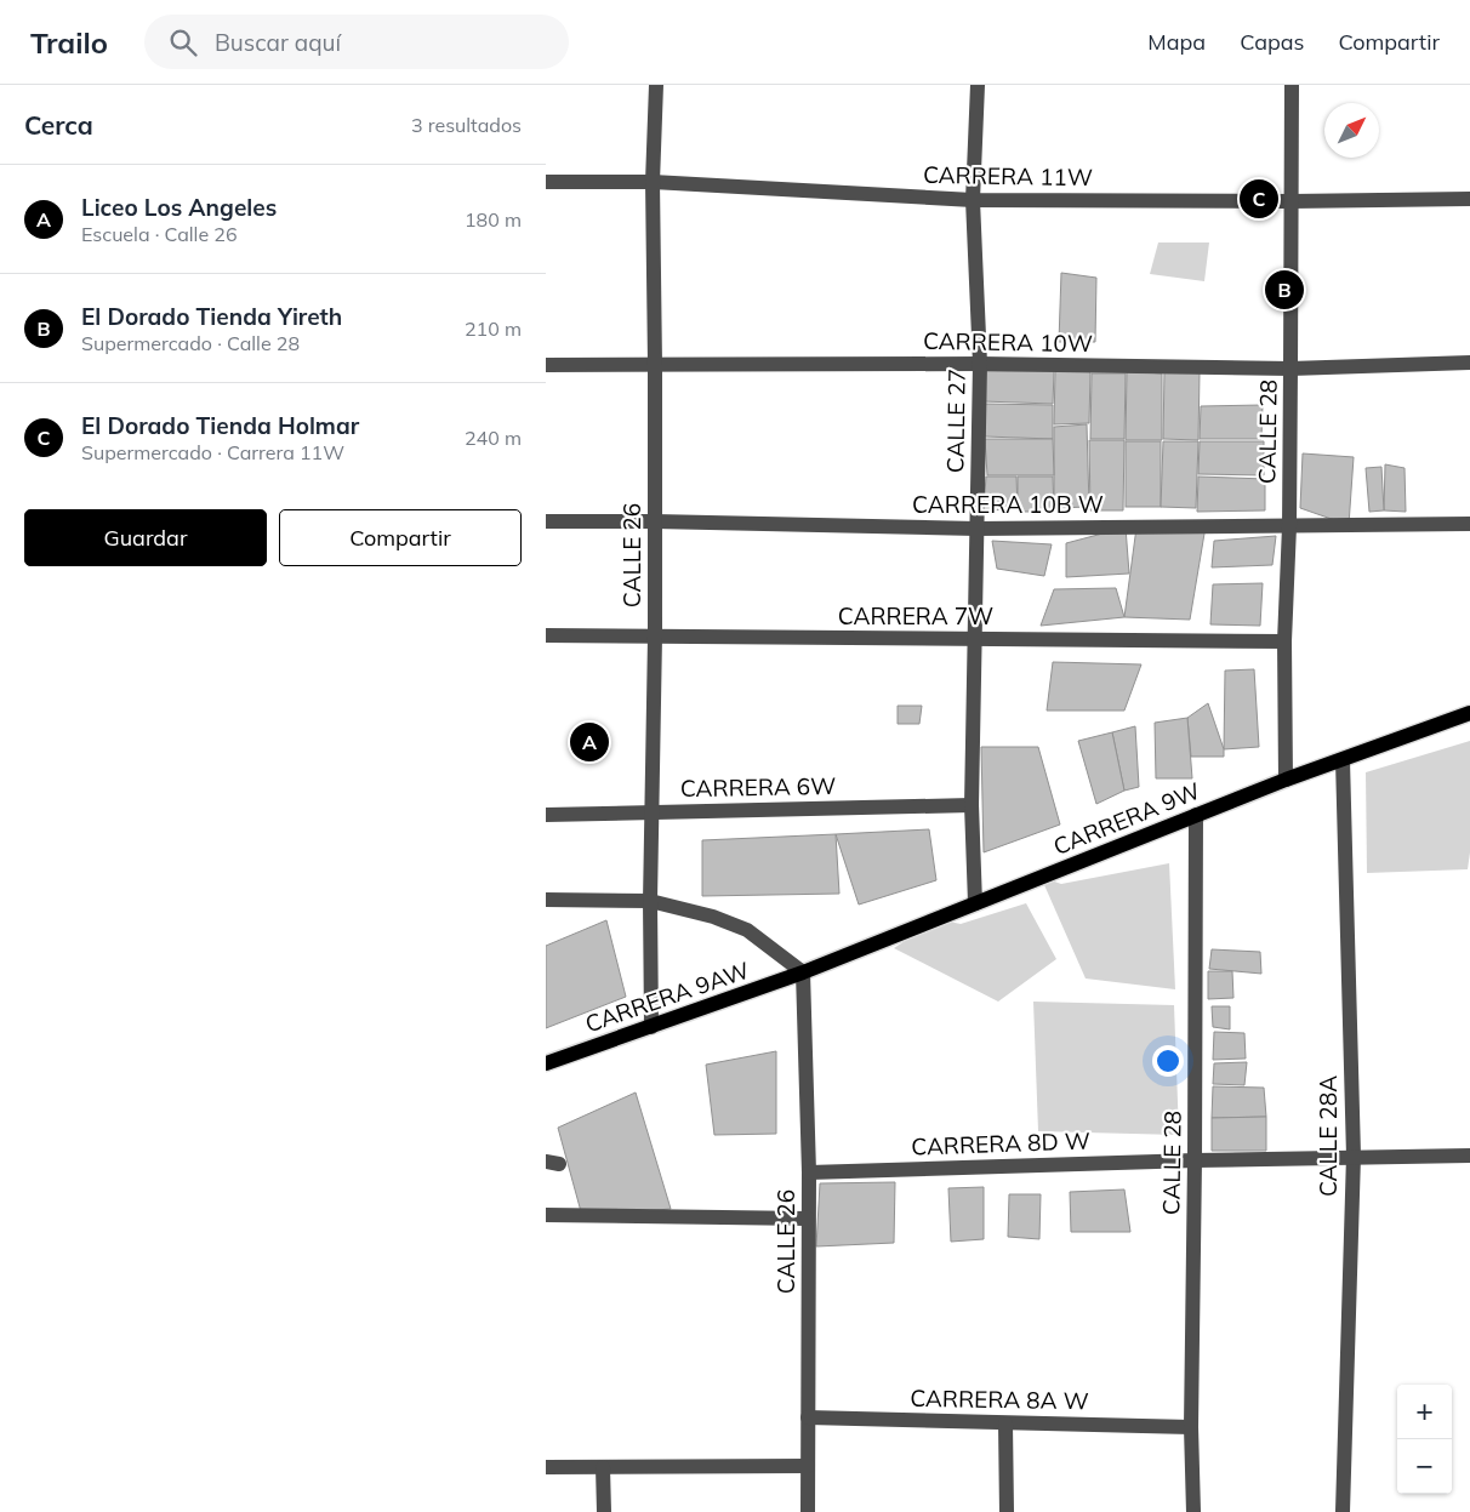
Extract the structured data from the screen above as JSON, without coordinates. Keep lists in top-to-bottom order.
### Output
{
  "streets": {
    "main road": ["CARRERA 9W", "CARRERA 9AW"],
    "street": [
      "CARRERA 11W",
      "CARRERA 10W",
      "CALLE 27",
      "CALLE 28",
      "CARRERA 10B W",
      "CALLE 26",
      "CARRERA 7W",
      "CARRERA 6W",
      "CALLE 28A",
      "CARRERA 8D W",
      "CARRERA 8A W"
    ]
  },
  "crossings": [
    ["CARRERA 11W", "CALLE 27"],
    ["CARRERA 11W", "CALLE 28"],
    ["CARRERA 11W", "CALLE 26"],
    ["CARRERA 10W", "CALLE 27"],
    ["CARRERA 10W", "CALLE 28"],
    ["CARRERA 10W", "CALLE 26"],
    ["CALLE 27", "CARRERA 10B W"],
    ["CALLE 27", "CARRERA 7W"],
    ["CALLE 27", "CARRERA 6W"],
    ["CALLE 27", "CARRERA 9W"],
    ["CALLE 28", "CARRERA 10B W"],
    ["CALLE 28", "CARRERA 7W"],
    ["CALLE 28", "CARRERA 9W"],
    ["CALLE 28", "CARRERA 8D W"],
    ["CALLE 28", "CARRERA 8A W"],
    ["CARRERA 10B W", "CALLE 26"],
    ["CALLE 26", "CARRERA 7W"],
    ["CALLE 26", "CARRERA 6W"],
    ["CALLE 26", "CARRERA 9W"],
    ["CALLE 26", "CARRERA 9AW"],
    ["CALLE 26", "CARRERA 8D W"],
    ["CALLE 26", "CARRERA 8A W"],
    ["CARRERA 9W", "CARRERA 9AW"],
    ["CARRERA 9W", "CALLE 28A"],
    ["CALLE 28A", "CARRERA 8D W"]
  ],
  "north": "top right",
  "page": {
    "header": "Trailo",
    "search": "Buscar aquí",
    "nav": ["Mapa", "Capas", "Compartir"],
    "heading": ["Cerca", "3 resultados"],
    "list": [
      {
        "mark": "A",
        "name": "Liceo Los Angeles",
        "note": "Escuela · Calle 26",
        "value": "180 m"
      },
      {
        "mark": "B",
        "name": "El Dorado Tienda Yireth",
        "note": "Supermercado · Calle 28",
        "value": "210 m"
      },
      {
        "mark": "C",
        "name": "El Dorado Tienda Holmar",
        "note": "Supermercado · Carrera 11W",
        "value": "240 m"
      }
    ],
    "pins": ["C", "B", "A"],
    "buttons": ["Guardar", "Compartir"],
    "map_buttons": ["+", "−"]
  }
}
